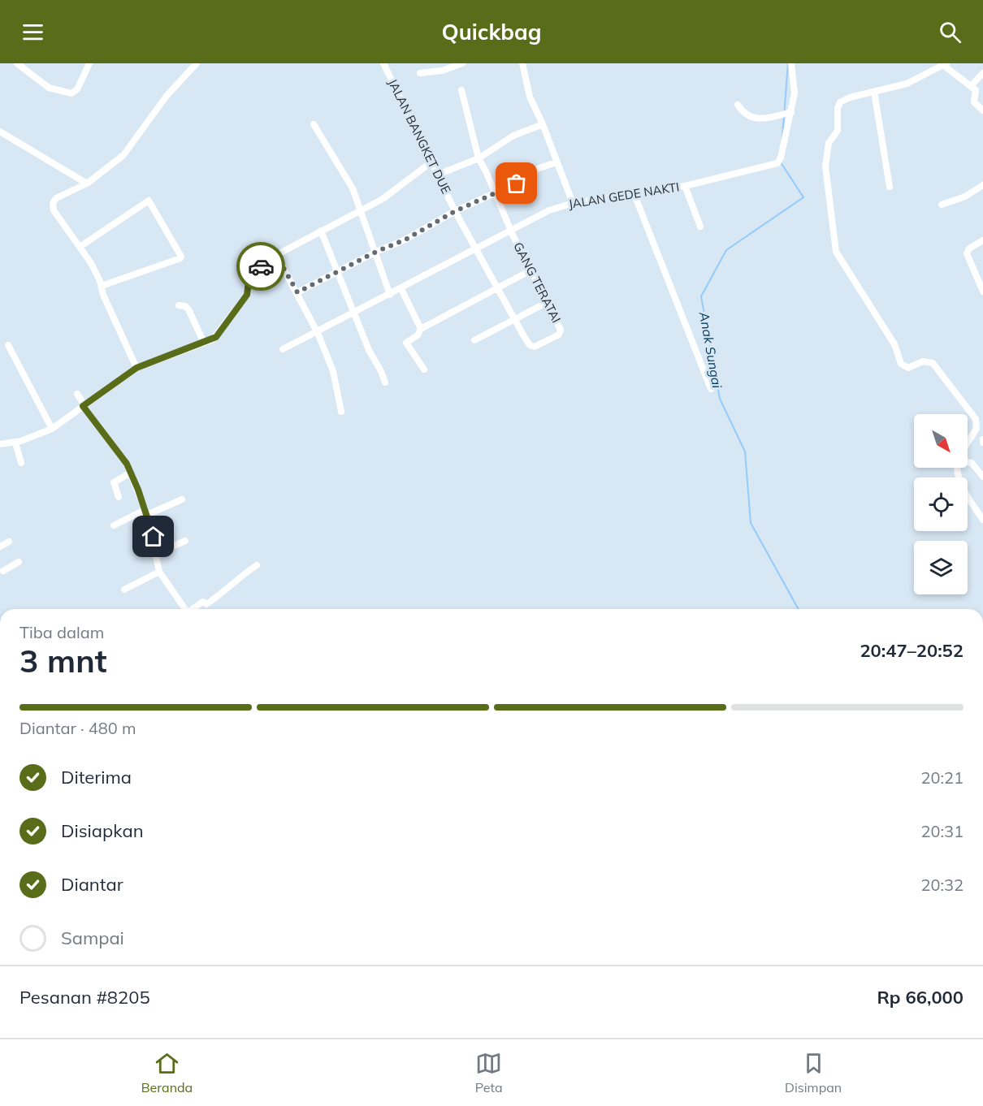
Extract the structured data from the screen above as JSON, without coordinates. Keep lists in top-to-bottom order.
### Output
{
  "streets": {
    "street": ["JALAN BANGKET DUE", "JALAN GEDE NAKTI", "GANG TERATAI"]
  },
  "crossings": [
    ["JALAN BANGKET DUE", "JALAN GEDE NAKTI"],
    ["JALAN BANGKET DUE", "GANG TERATAI"],
    ["JALAN GEDE NAKTI", "GANG TERATAI"]
  ],
  "water": ["Anak Sungai"],
  "north": "bottom right",
  "page": {
    "header": "Quickbag",
    "heading": ["3 mnt", "Tiba dalam", "20:47–20:52"],
    "panel": ["Pesanan #8205", "Rp 66,000"],
    "bar": "Diantar · 480 m",
    "list": [
      ["Diterima", "20:21"],
      ["Disiapkan", "20:31"],
      ["Diantar", "20:32"],
      "Sampai"
    ],
    "tabs": ["Beranda", "Peta", "Disimpan"]
  }
}
